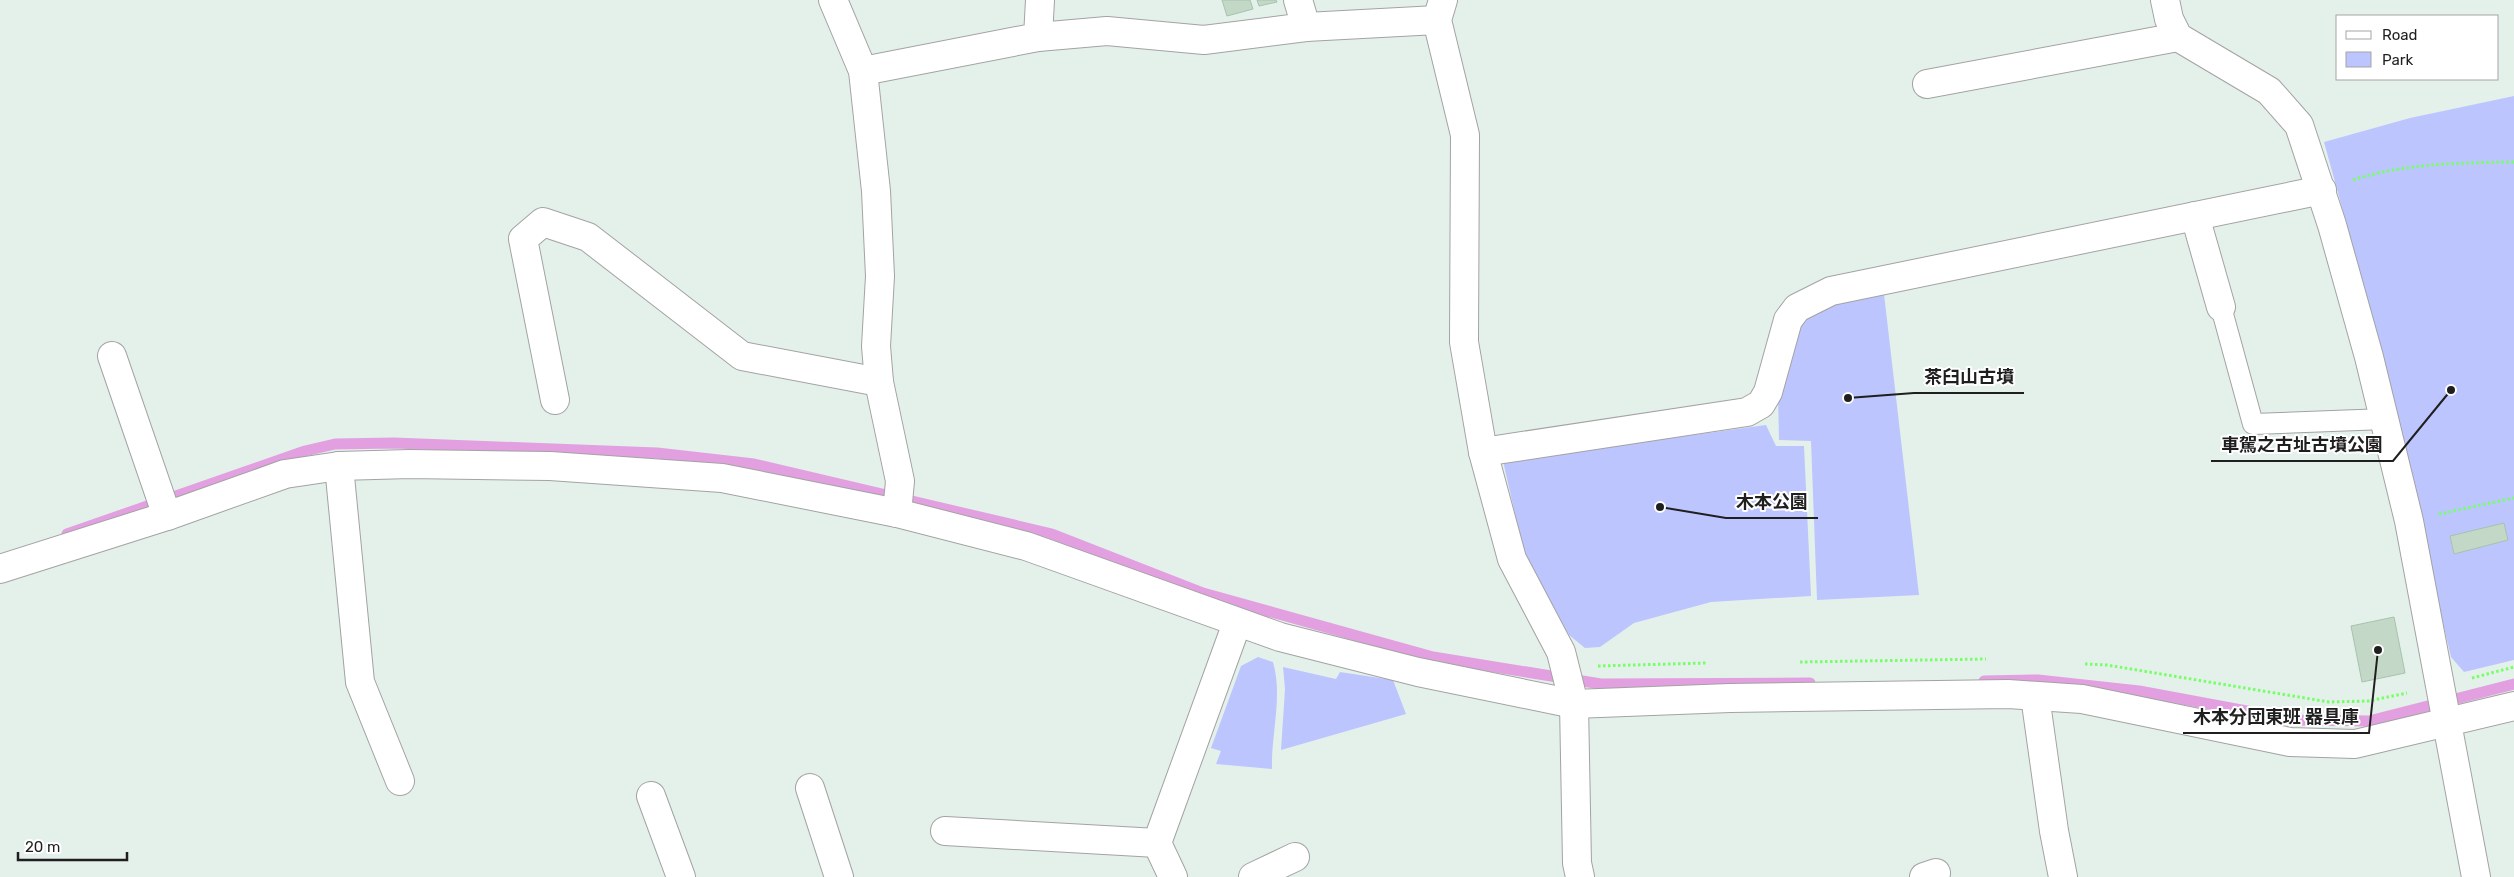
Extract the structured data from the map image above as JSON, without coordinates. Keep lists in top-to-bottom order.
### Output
{
  "places": [
    "車駕之古址古墳公園",
    "茶臼山古墳",
    "木本公園",
    "木本分団東班 器具庫"
  ],
  "legend": ["Road", "Park"],
  "scale_bar": "20 m"
}
